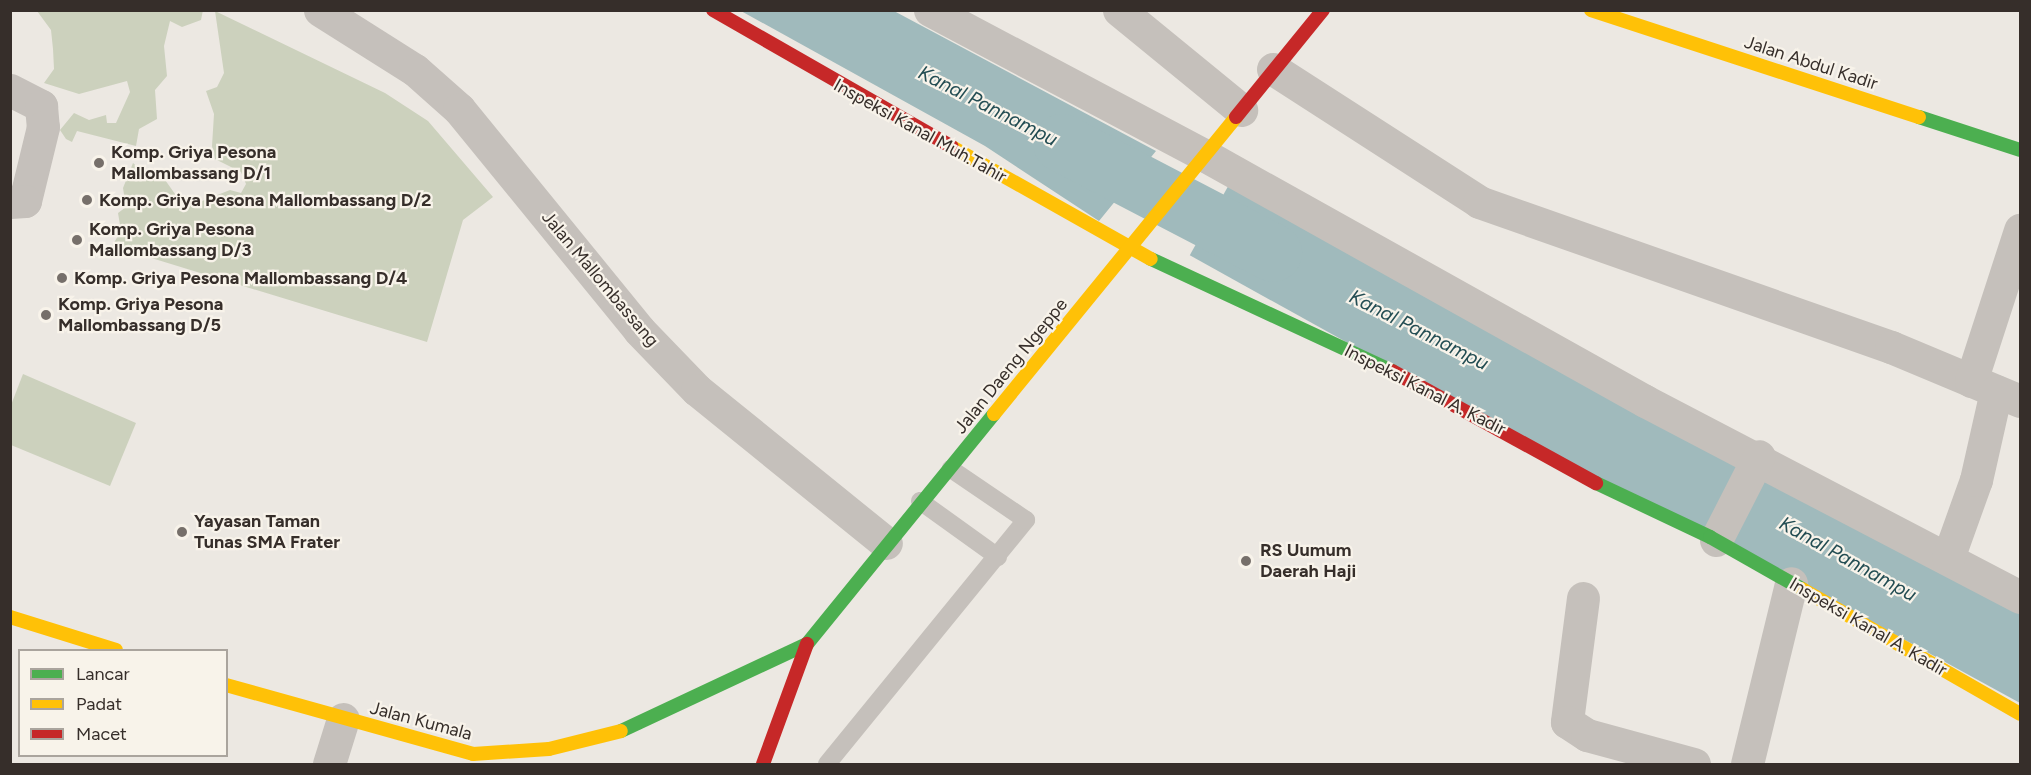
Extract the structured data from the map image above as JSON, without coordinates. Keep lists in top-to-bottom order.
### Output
{
  "streets": {
    "main road": [
      "Jalan Abdul Kadir",
      "Inspeksi Kanal Muh.Tahir",
      "Jalan Daeng Ngeppe",
      "Inspeksi Kanal A. Kadir",
      "Jalan Kumala"
    ],
    "street": ["Jalan Mallombassang"]
  },
  "crossings": [
    ["Inspeksi Kanal Muh.Tahir", "Jalan Daeng Ngeppe"],
    ["Inspeksi Kanal Muh.Tahir", "Inspeksi Kanal A. Kadir"],
    ["Jalan Mallombassang", "Jalan Daeng Ngeppe"],
    ["Jalan Daeng Ngeppe", "Inspeksi Kanal A. Kadir"],
    ["Jalan Daeng Ngeppe", "Jalan Kumala"]
  ],
  "water": ["Kanal Pannampu"],
  "places": [
    "Komp. Griya Pesona Mallombassang D/1",
    "Komp. Griya Pesona Mallombassang D/2",
    "Komp. Griya Pesona Mallombassang D/3",
    "Komp. Griya Pesona Mallombassang D/4",
    "Komp. Griya Pesona Mallombassang D/5",
    "Yayasan Taman Tunas SMA Frater",
    "RS Uumum Daerah Haji"
  ],
  "legend": ["Lancar", "Padat", "Macet"]
}
